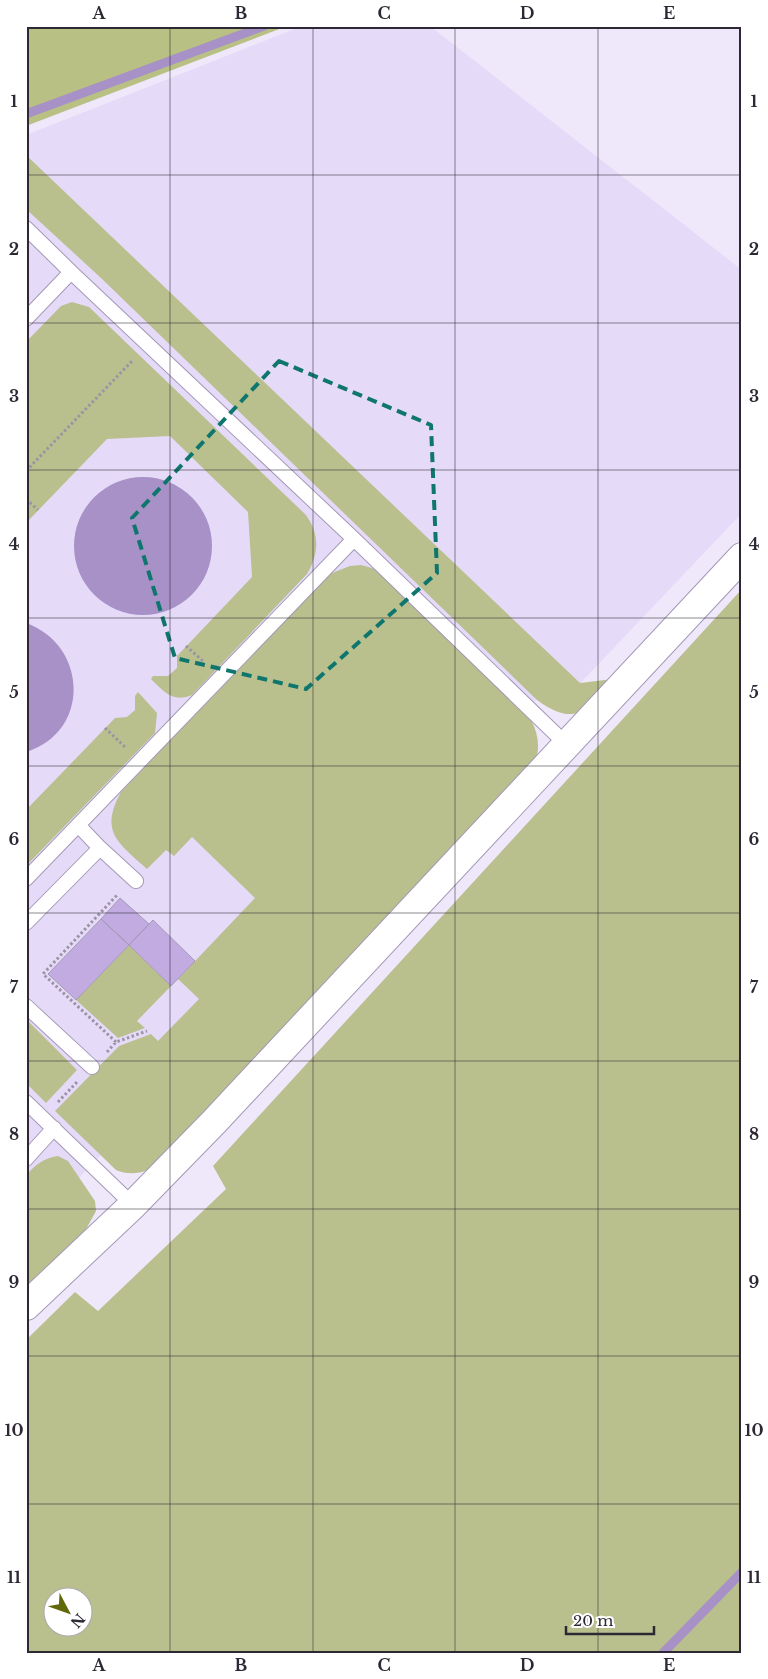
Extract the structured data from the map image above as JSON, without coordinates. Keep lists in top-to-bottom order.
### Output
{
  "scale_bar": "20 m",
  "north": "bottom right",
  "grid": {
    "columns": [
      "A",
      "B",
      "C",
      "D",
      "E"
    ],
    "rows": [
      "1",
      "2",
      "3",
      "4",
      "5",
      "6",
      "7",
      "8",
      "9",
      "10",
      "11"
    ]
  }
}
